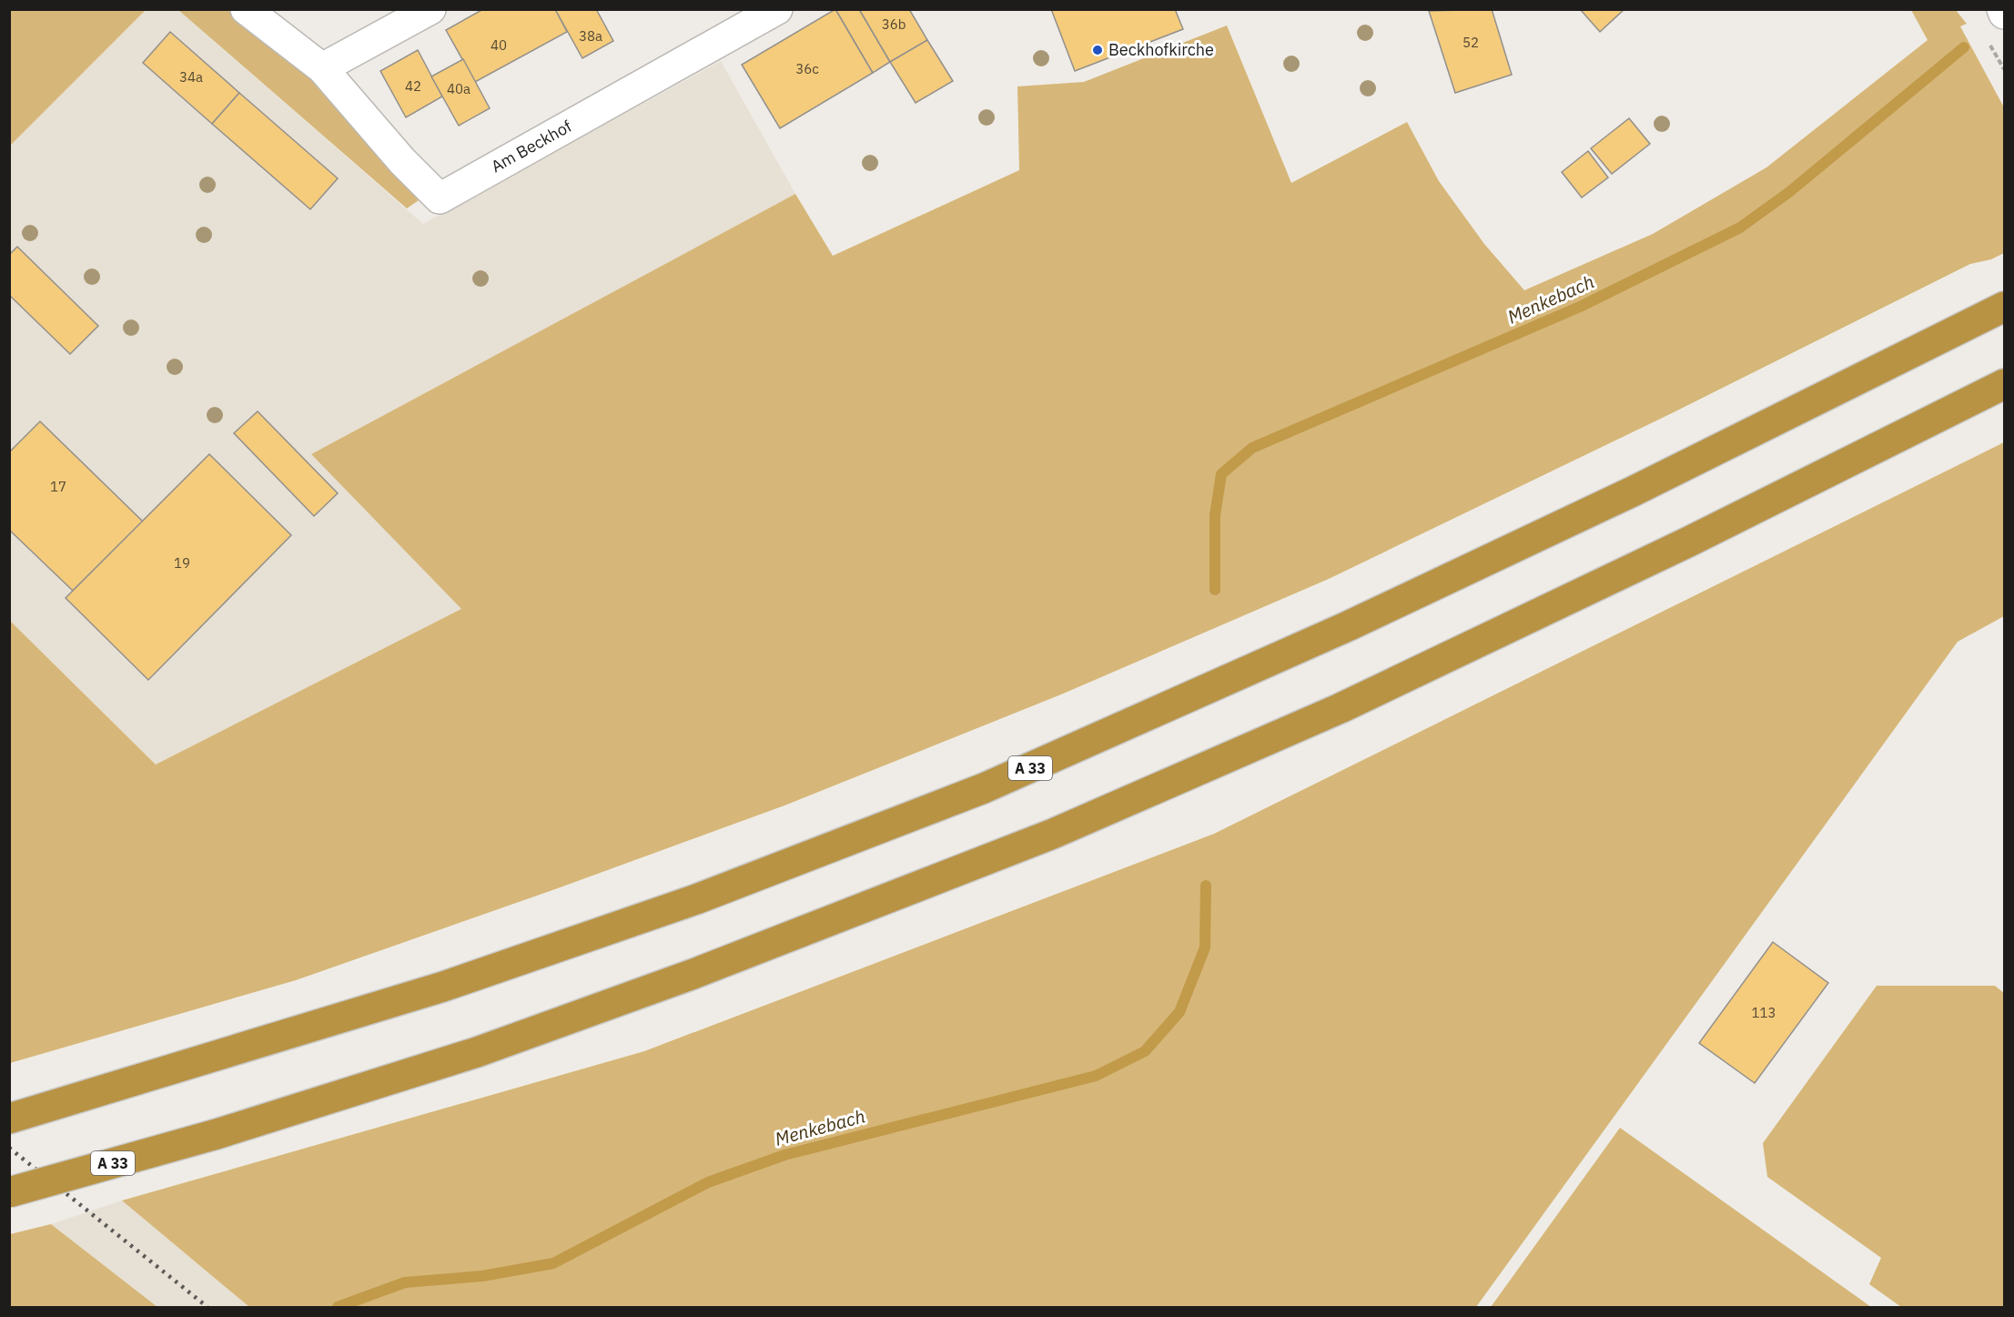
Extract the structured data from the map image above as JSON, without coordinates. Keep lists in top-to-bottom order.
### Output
{
  "streets": {
    "highway": ["A 33"],
    "street": ["Am Beckhof"]
  },
  "water": ["Menkebach"],
  "places": ["Beckhofkirche"],
  "house_numbers": [
    "36b",
    "38a",
    "52",
    "40",
    "36c",
    "34a",
    "42",
    "40a",
    "17",
    "19",
    "113"
  ]
}
